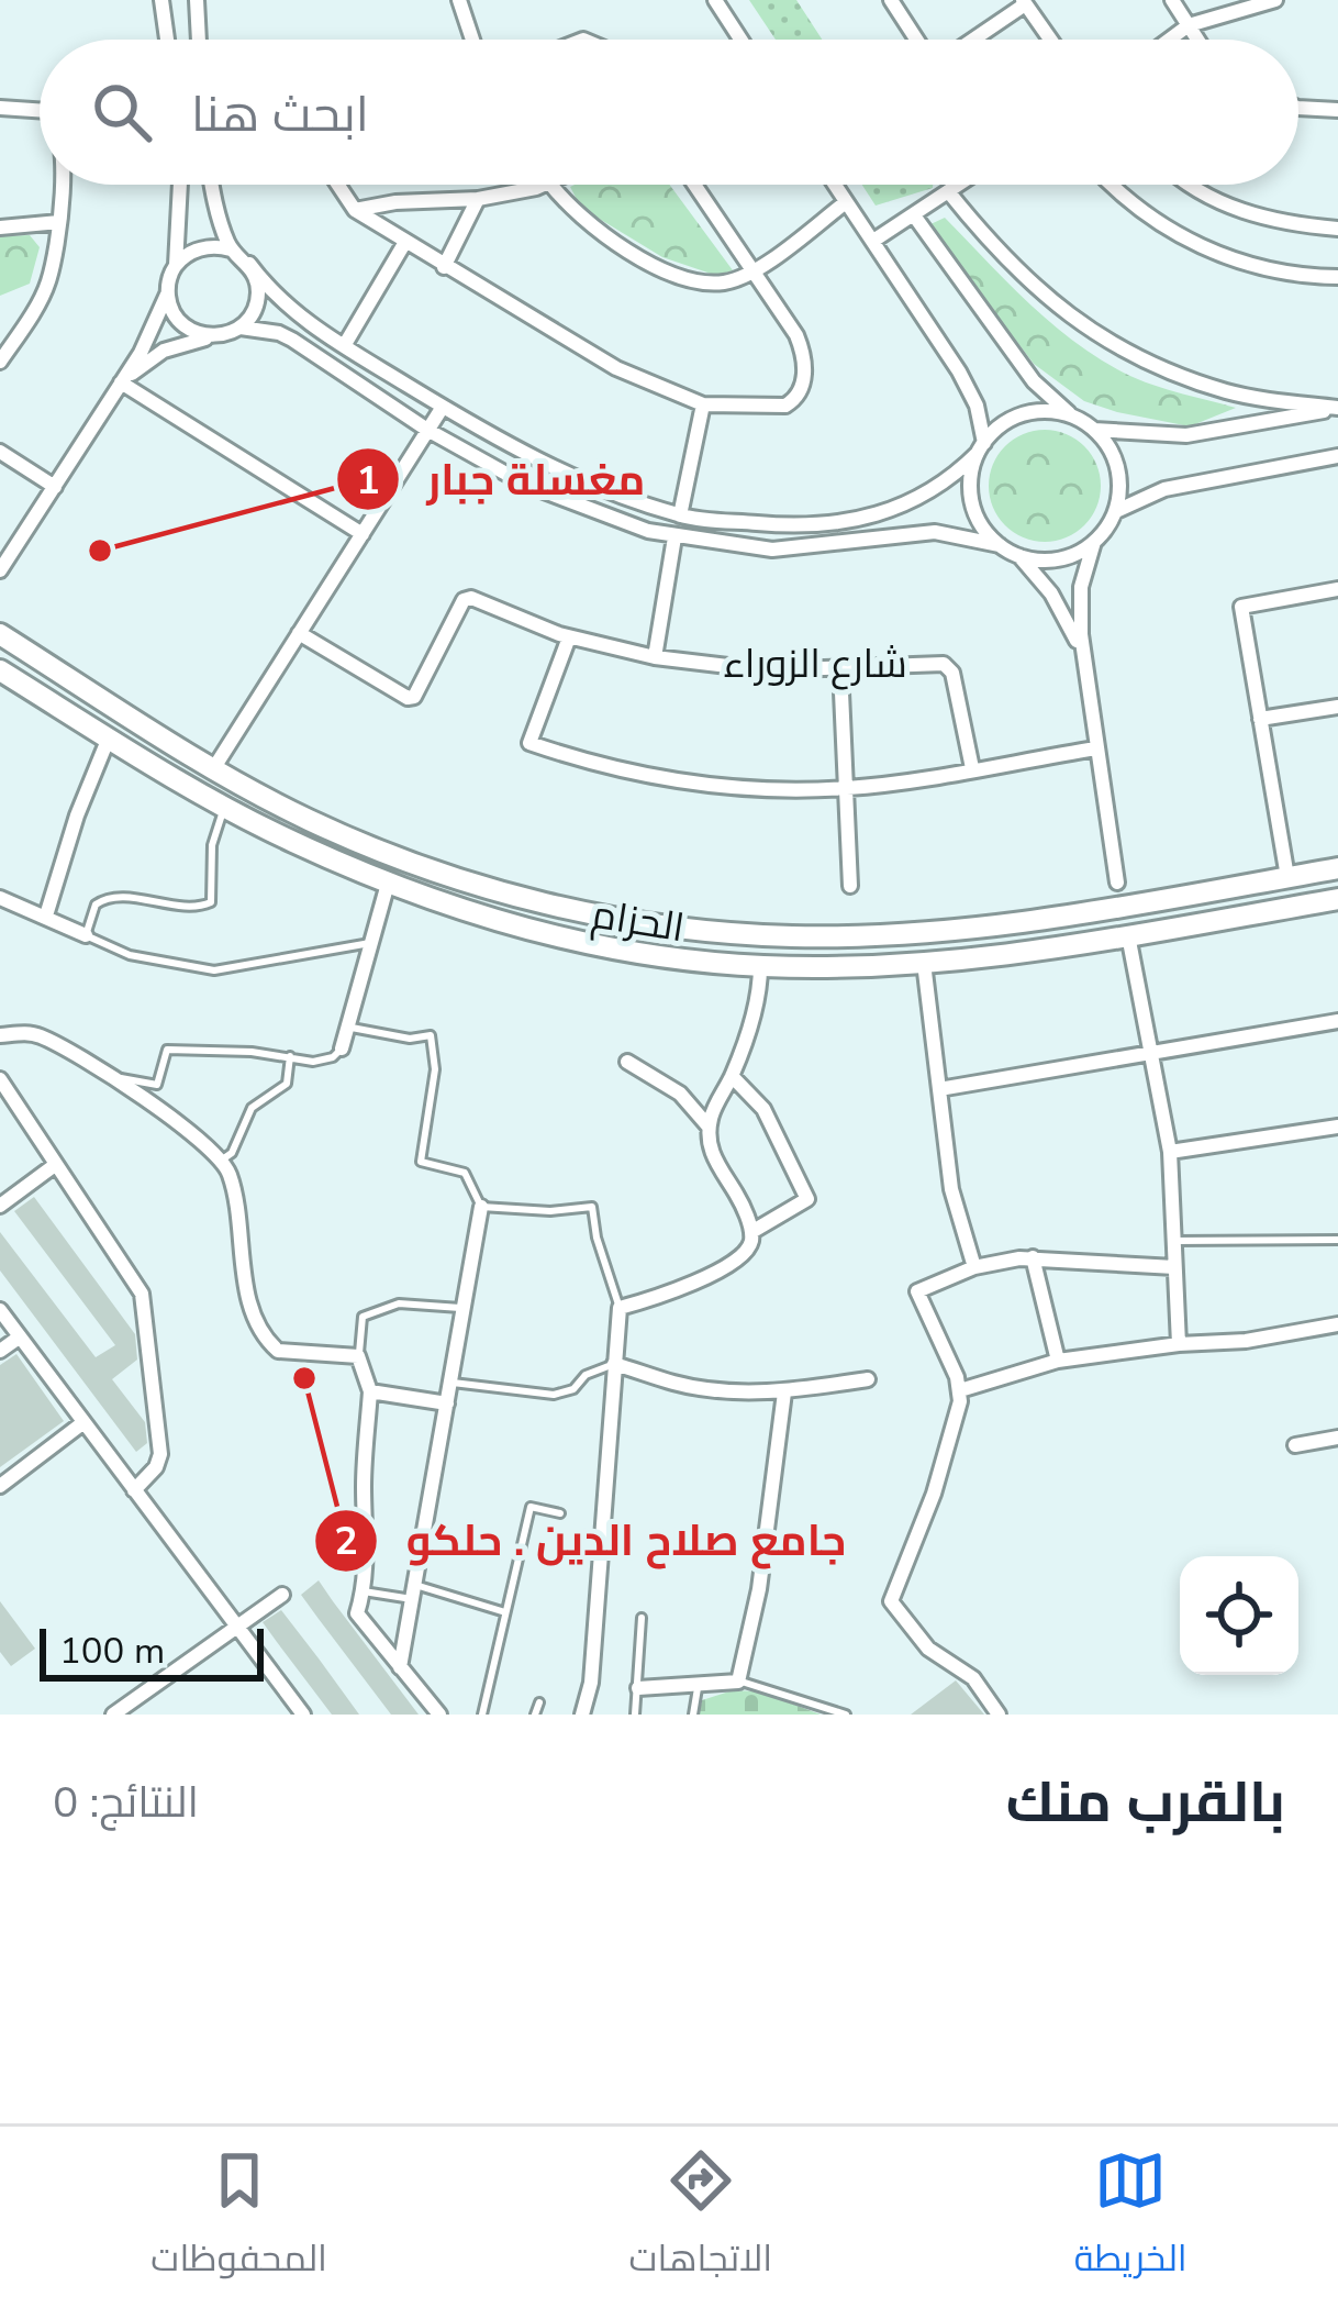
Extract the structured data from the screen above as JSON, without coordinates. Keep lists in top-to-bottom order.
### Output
{
  "streets": {
    "main road": ["الحزام"],
    "street": ["شارع الزوراء"]
  },
  "places": ["مغسلة جبار", "جامع صلاح الدين . حلكو"],
  "scale_bar": "100 m",
  "page": {
    "search": "ابحث هنا",
    "scale": "100 m",
    "heading": ["بالقرب منك", "النتائج: 0"],
    "nav": ["الخريطة", "الاتجاهات", "المحفوظات"]
  }
}
